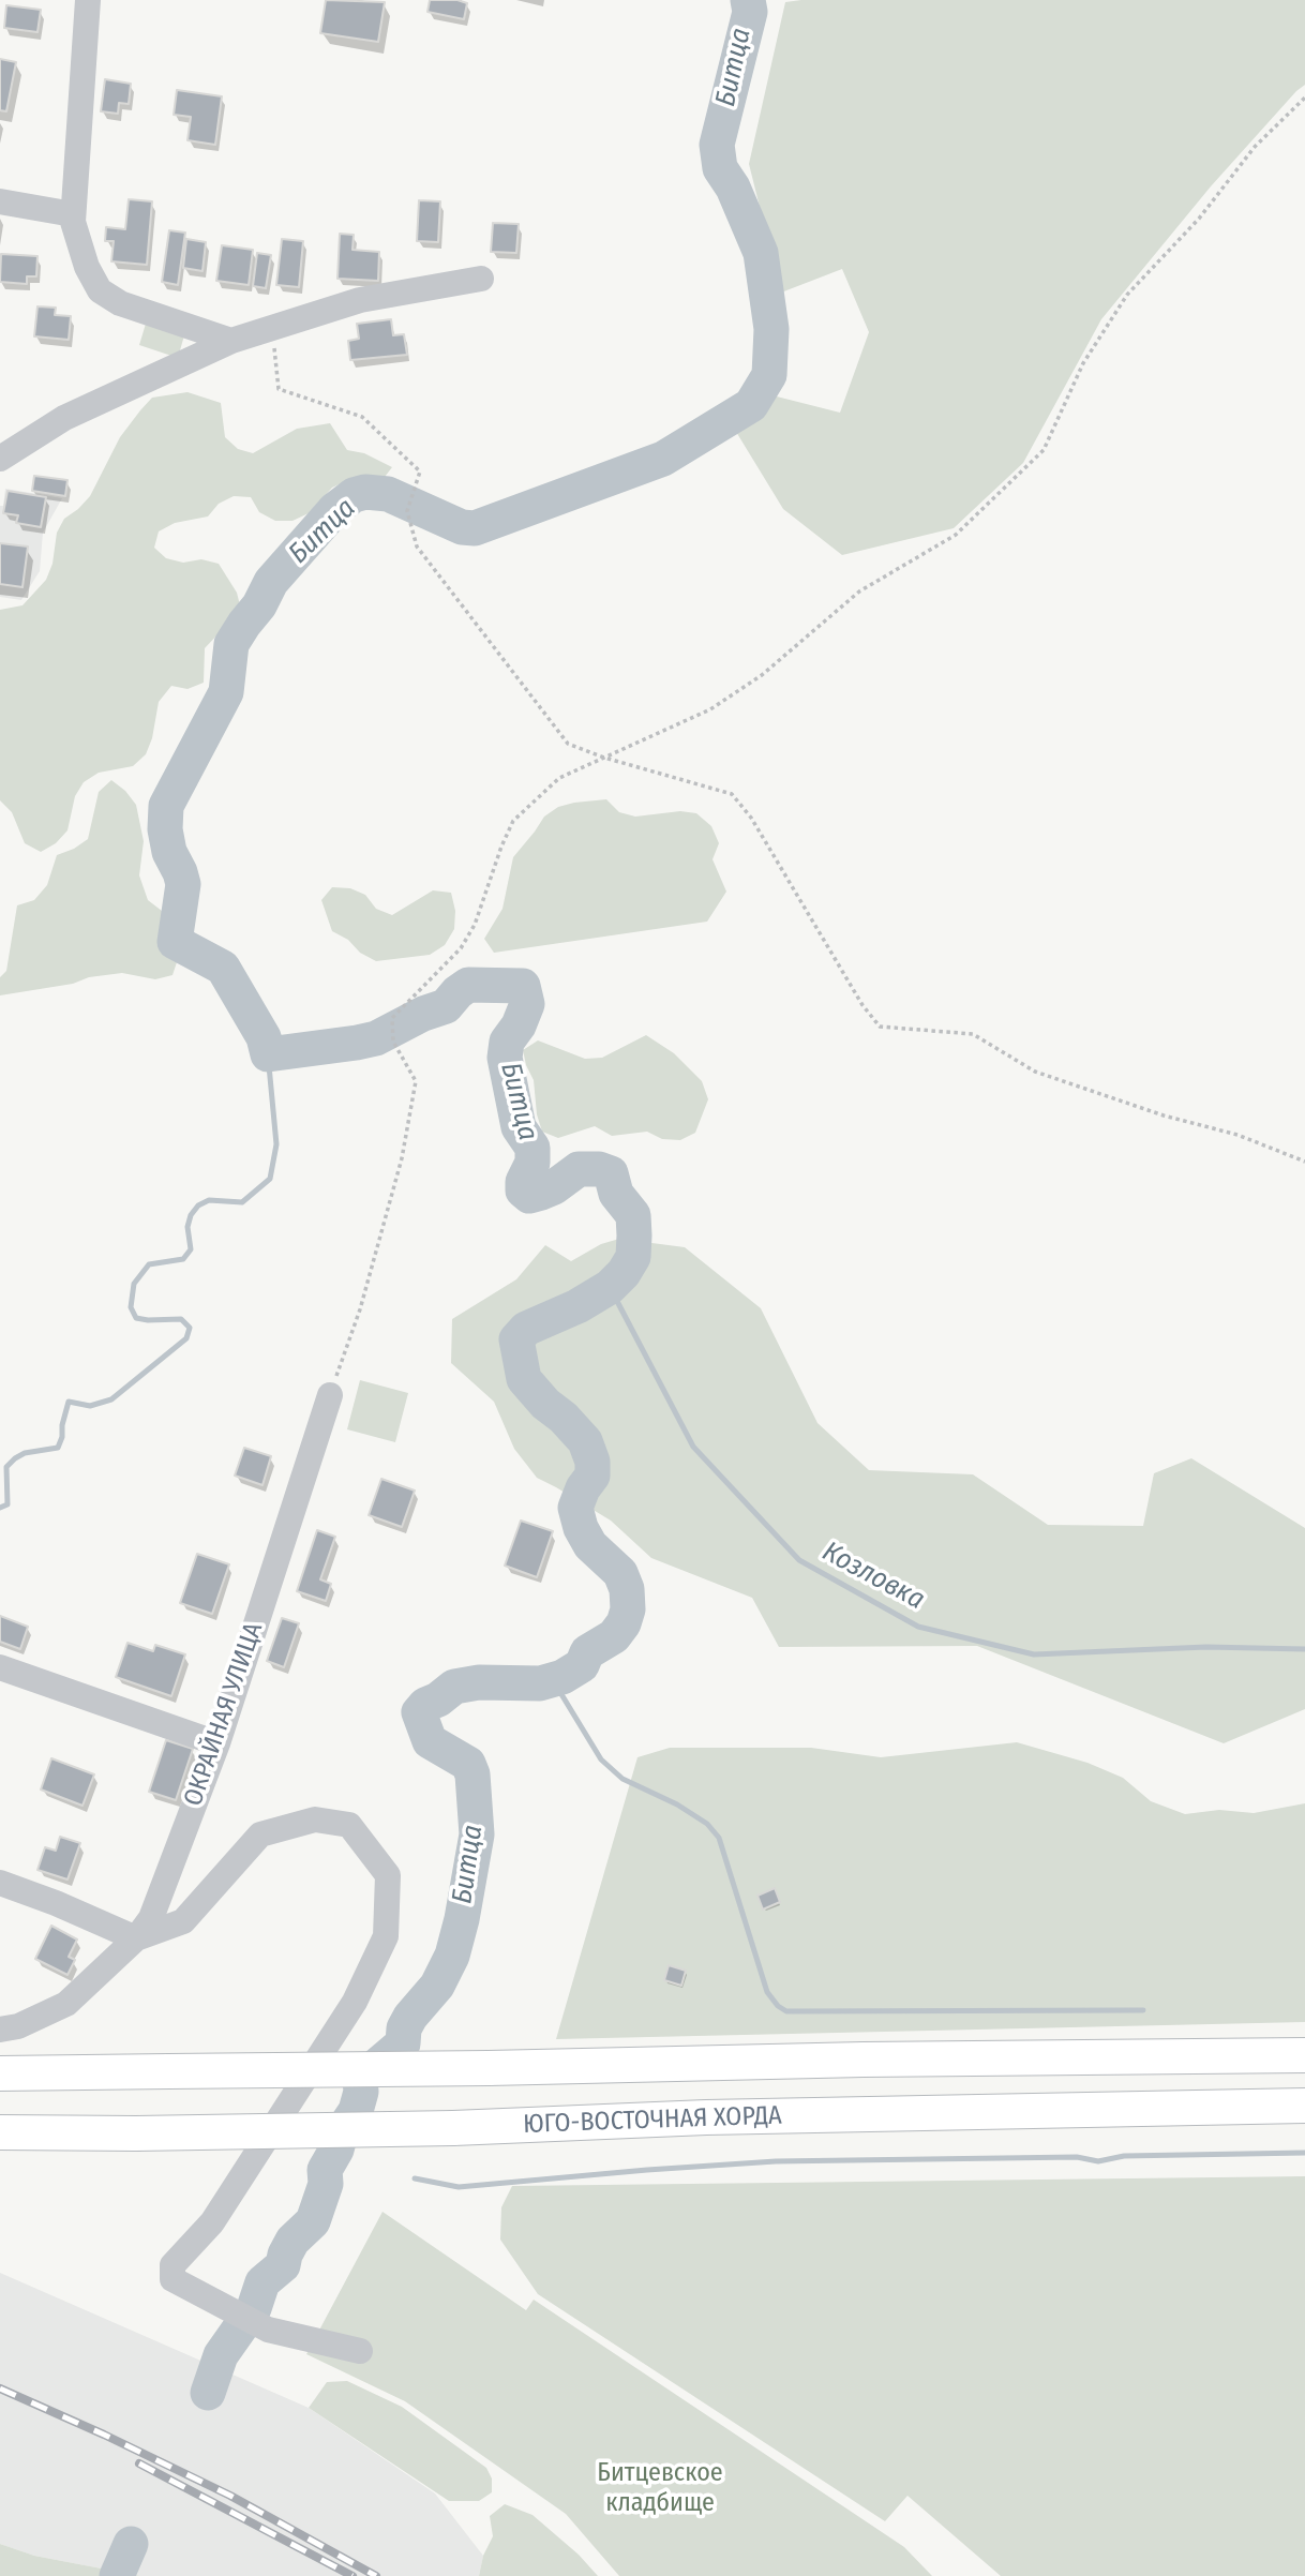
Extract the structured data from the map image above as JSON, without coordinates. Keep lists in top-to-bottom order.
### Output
{
  "streets": {
    "main road": ["ЮГО-ВОСТОЧНАЯ ХОРДА"],
    "street": ["ОКРАЙНАЯ УЛИЦА"]
  },
  "water": ["Битца", "Козловка"],
  "parks": ["Битцевское кладбище"]
}
